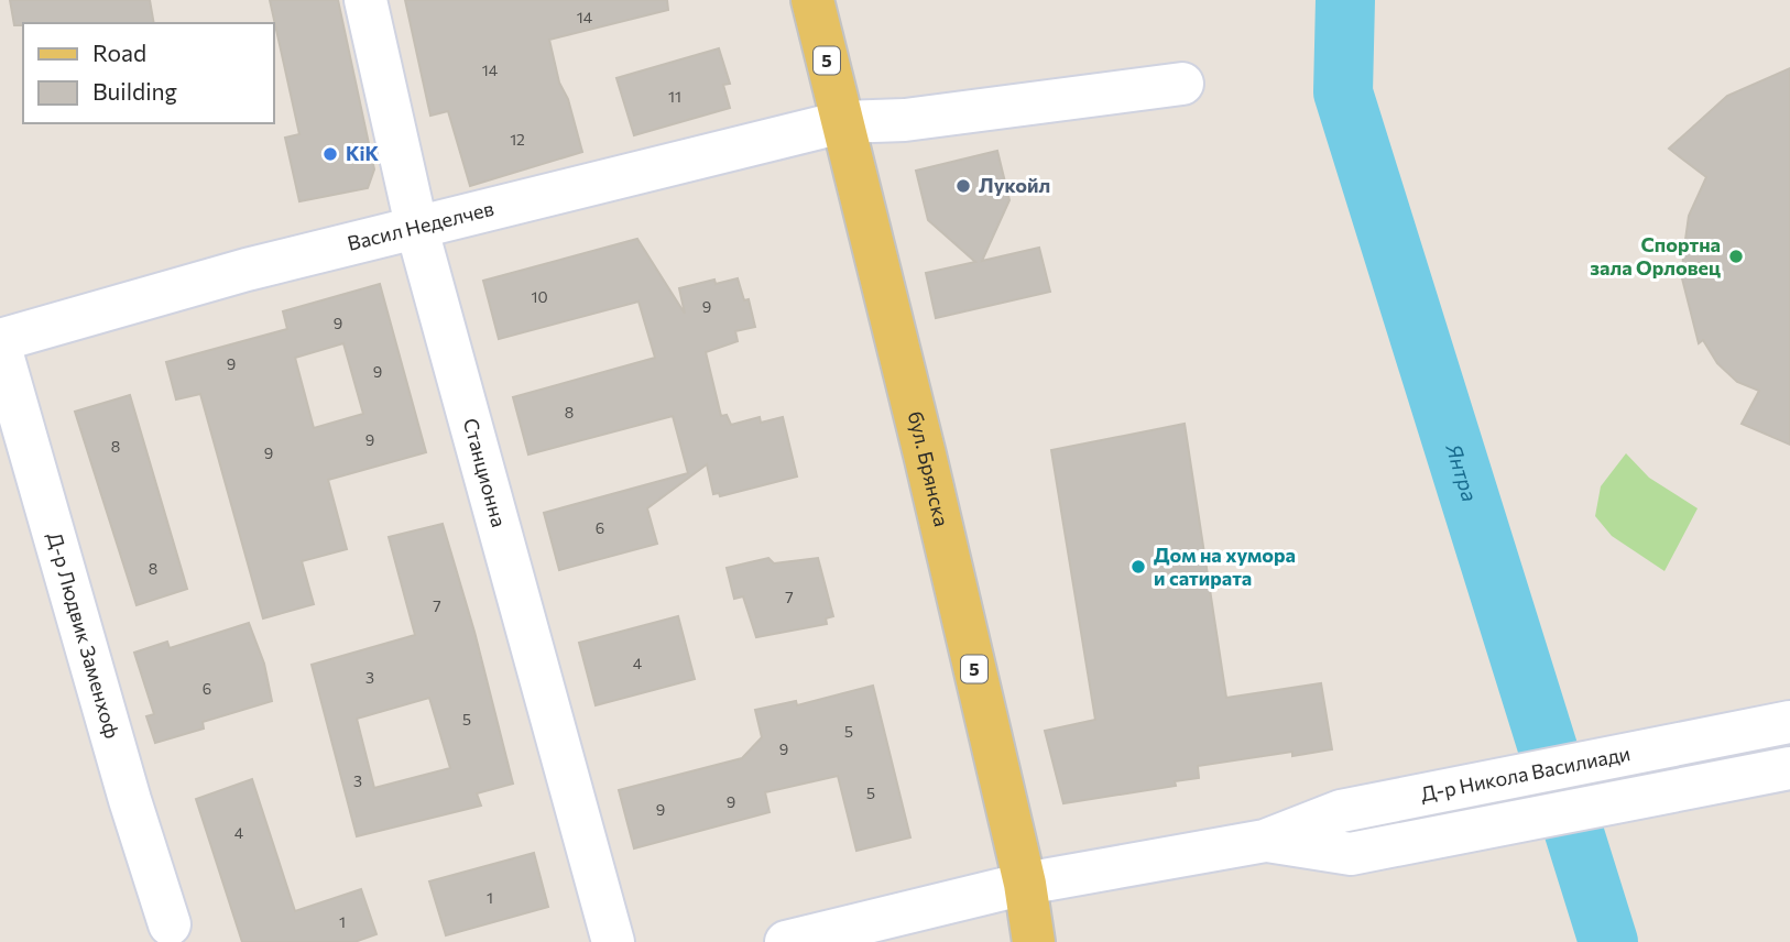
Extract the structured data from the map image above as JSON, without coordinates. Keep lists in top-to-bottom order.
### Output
{
  "streets": {
    "main road": ["5", "бул. Брянска"],
    "street": [
      "Васил Неделчев",
      "Станционна",
      "Д-р Людвик Заменхоф",
      "Д-р Никола Василиади"
    ]
  },
  "crossings": [
    ["Васил Неделчев", "бул. Брянска"],
    ["Васил Неделчев", "Станционна"],
    ["бул. Брянска", "Д-р Никола Василиади"]
  ],
  "water": ["Янтра"],
  "places": [
    "KiK",
    "Лукойл",
    "Спортна зала Орловец",
    "Дом на хумора и сатирата"
  ],
  "house_numbers": [
    "14",
    "14",
    "11",
    "12",
    "10",
    "9",
    "9",
    "9",
    "9",
    "8",
    "9",
    "8",
    "9",
    "6",
    "8",
    "7",
    "7",
    "4",
    "3",
    "6",
    "5",
    "5",
    "9",
    "3",
    "5",
    "9",
    "9",
    "4",
    "1",
    "1"
  ],
  "legend": ["Road", "Building"]
}
